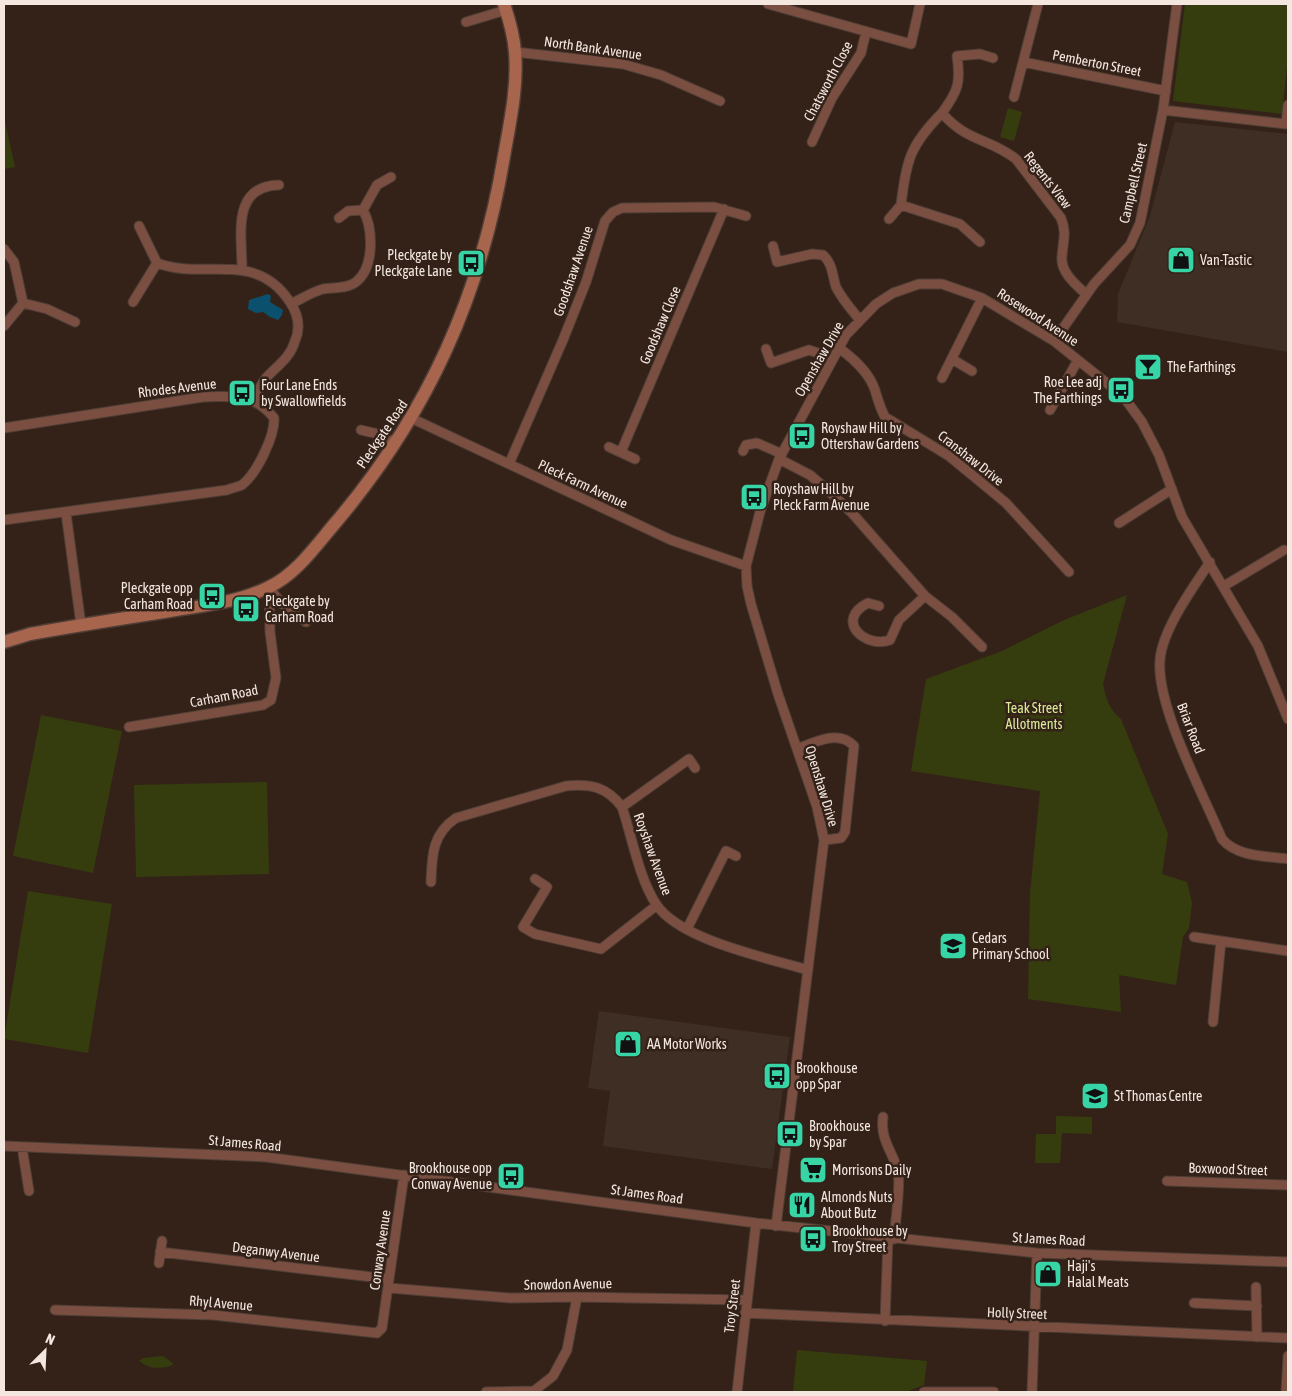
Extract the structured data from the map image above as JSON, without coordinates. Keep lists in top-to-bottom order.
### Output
{
  "streets": {
    "main road": ["Pleckgate Road"],
    "street": [
      "North Bank Avenue",
      "Pemberton Street",
      "Chatsworth Close",
      "Regents View",
      "Campbell Street",
      "Goodshaw Avenue",
      "Rosewood Avenue",
      "Goodshaw Close",
      "Openshaw Drive",
      "Rhodes Avenue",
      "Cranshaw Drive",
      "Pleck Farm Avenue",
      "Carham Road",
      "Briar Road",
      "Royshaw Avenue",
      "St James Road",
      "Boxwood Street",
      "Conway Avenue",
      "Deganwy Avenue",
      "Snowdon Avenue",
      "Rhyl Avenue",
      "Troy Street",
      "Holly Street"
    ]
  },
  "crossings": [
    ["North Bank Avenue", "Pleckgate Road"],
    ["Pemberton Street", "Campbell Street"],
    ["Regents View", "Campbell Street"],
    ["Campbell Street", "Rosewood Avenue"],
    ["Goodshaw Avenue", "Goodshaw Close"],
    ["Goodshaw Avenue", "Pleck Farm Avenue"],
    ["Rosewood Avenue", "Openshaw Drive"],
    ["Rosewood Avenue", "Briar Road"],
    ["Openshaw Drive", "Cranshaw Drive"],
    ["Openshaw Drive", "Pleck Farm Avenue"],
    ["Openshaw Drive", "Royshaw Avenue"],
    ["Openshaw Drive", "St James Road"],
    ["Pleckgate Road", "Pleck Farm Avenue"],
    ["Pleckgate Road", "Carham Road"],
    ["St James Road", "Conway Avenue"],
    ["St James Road", "Troy Street"],
    ["Conway Avenue", "Deganwy Avenue"],
    ["Conway Avenue", "Snowdon Avenue"],
    ["Conway Avenue", "Rhyl Avenue"],
    ["Deganwy Avenue", "Snowdon Avenue"],
    ["Snowdon Avenue", "Troy Street"],
    ["Troy Street", "Holly Street"]
  ],
  "parks": ["Teak Street Allotments"],
  "places": {
    "shop": ["Van-Tastic", "AA Motor Works", "Haji's Halal Meats"],
    "bus stop": [
      "Pleckgate by Pleckgate Lane",
      "Roe Lee adj The Farthings",
      "Four Lane Ends by Swallowfields",
      "Royshaw Hill by Ottershaw Gardens",
      "Royshaw Hill by Pleck Farm Avenue",
      "Pleckgate opp Carham Road",
      "Pleckgate by Carham Road",
      "Brookhouse opp Spar",
      "Brookhouse by Spar",
      "Brookhouse opp Conway Avenue",
      "Brookhouse by Troy Street"
    ],
    "bar": ["The Farthings"],
    "school or university": ["Cedars Primary School", "St Thomas Centre"],
    "supermarket": ["Morrisons Daily"],
    "restaurant": ["Almonds Nuts About Butz"]
  },
  "north": "top right"
}
